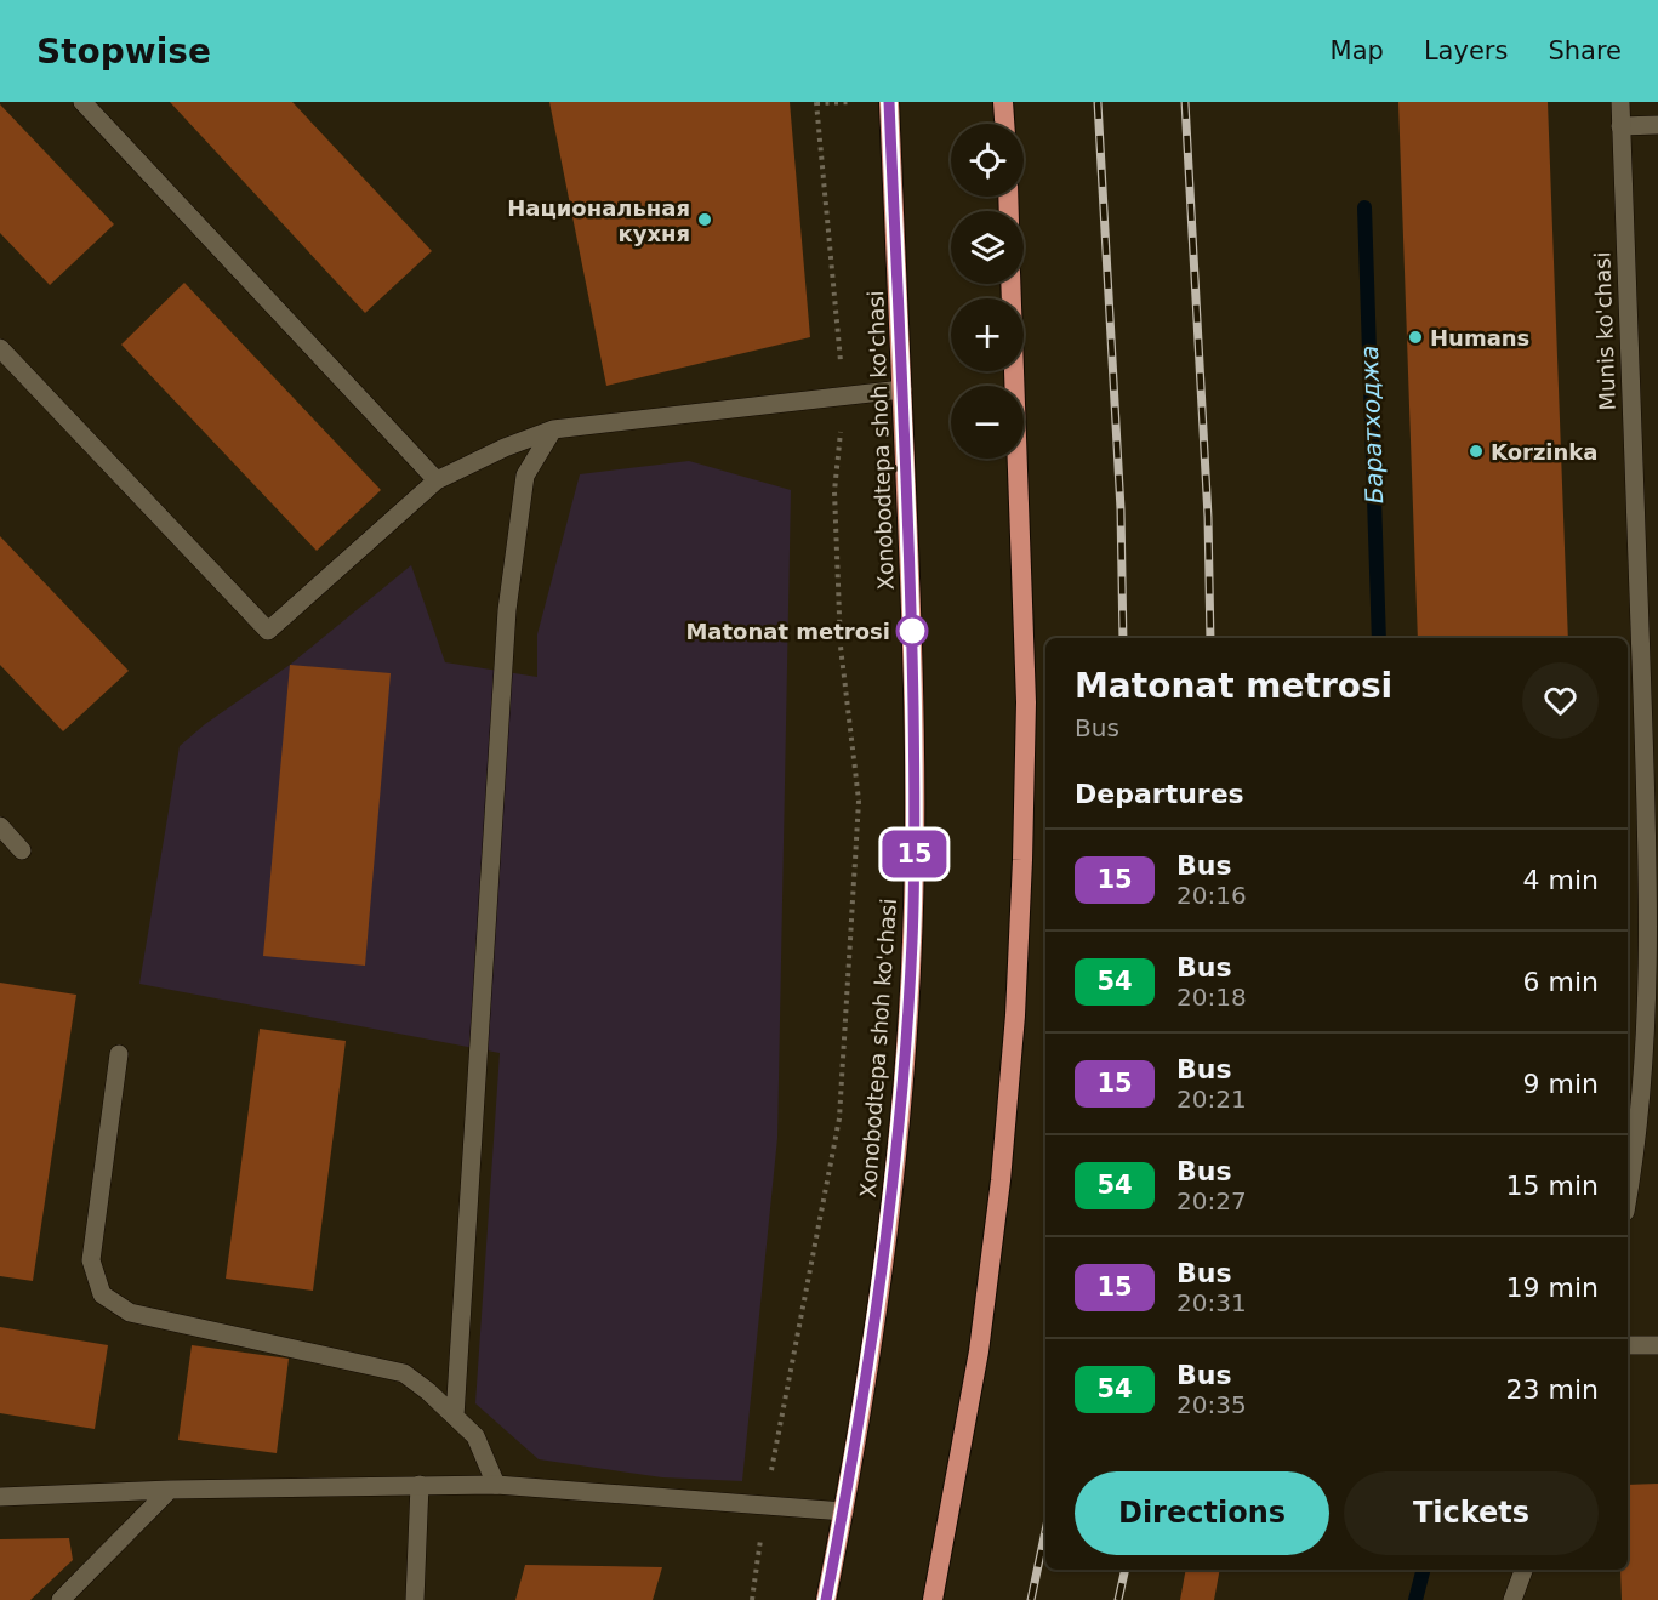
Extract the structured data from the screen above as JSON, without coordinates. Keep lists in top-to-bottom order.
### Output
{
  "streets": {
    "highway": ["Xonobodtepa shoh ko'chasi"],
    "street": ["Munis ko'chasi"]
  },
  "water": ["Баратходжа"],
  "places": [
    "Национальная кухня",
    "Humans",
    "Korzinka",
    "Matonat metrosi"
  ],
  "lines": ["bus line 15"],
  "page": {
    "header": "Stopwise",
    "nav": ["Map", "Layers", "Share"],
    "on_map": "15",
    "map_buttons": ["+", "−"],
    "heading": [
      ["Matonat metrosi", "Bus"],
      "Departures"
    ],
    "list": [
      {
        "mark": "15",
        "name": "Bus",
        "note": "20:16",
        "value": "4 min"
      },
      {
        "mark": "54",
        "name": "Bus",
        "note": "20:18",
        "value": "6 min"
      },
      {
        "mark": "15",
        "name": "Bus",
        "note": "20:21",
        "value": "9 min"
      },
      {
        "mark": "54",
        "name": "Bus",
        "note": "20:27",
        "value": "15 min"
      },
      {
        "mark": "15",
        "name": "Bus",
        "note": "20:31",
        "value": "19 min"
      },
      {
        "mark": "54",
        "name": "Bus",
        "note": "20:35",
        "value": "23 min"
      }
    ],
    "buttons": ["Directions", "Tickets"]
  }
}
